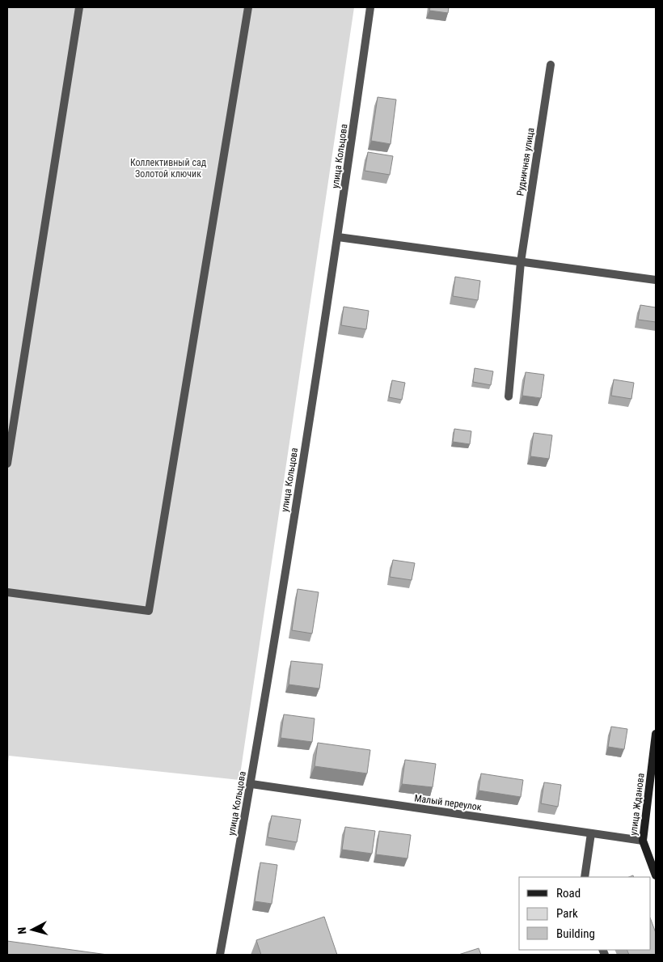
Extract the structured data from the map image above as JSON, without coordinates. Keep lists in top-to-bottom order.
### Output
{
  "streets": {
    "street": [
      "улица Кольцова",
      "Рудничная улица",
      "Малый переулок",
      "улица Жданова"
    ]
  },
  "crossings": [
    ["улица Кольцова", "Малый переулок"],
    ["Малый переулок", "улица Жданова"]
  ],
  "parks": ["Коллективный сад Золотой ключик"],
  "legend": ["Road", "Park", "Building"],
  "north": "left"
}
